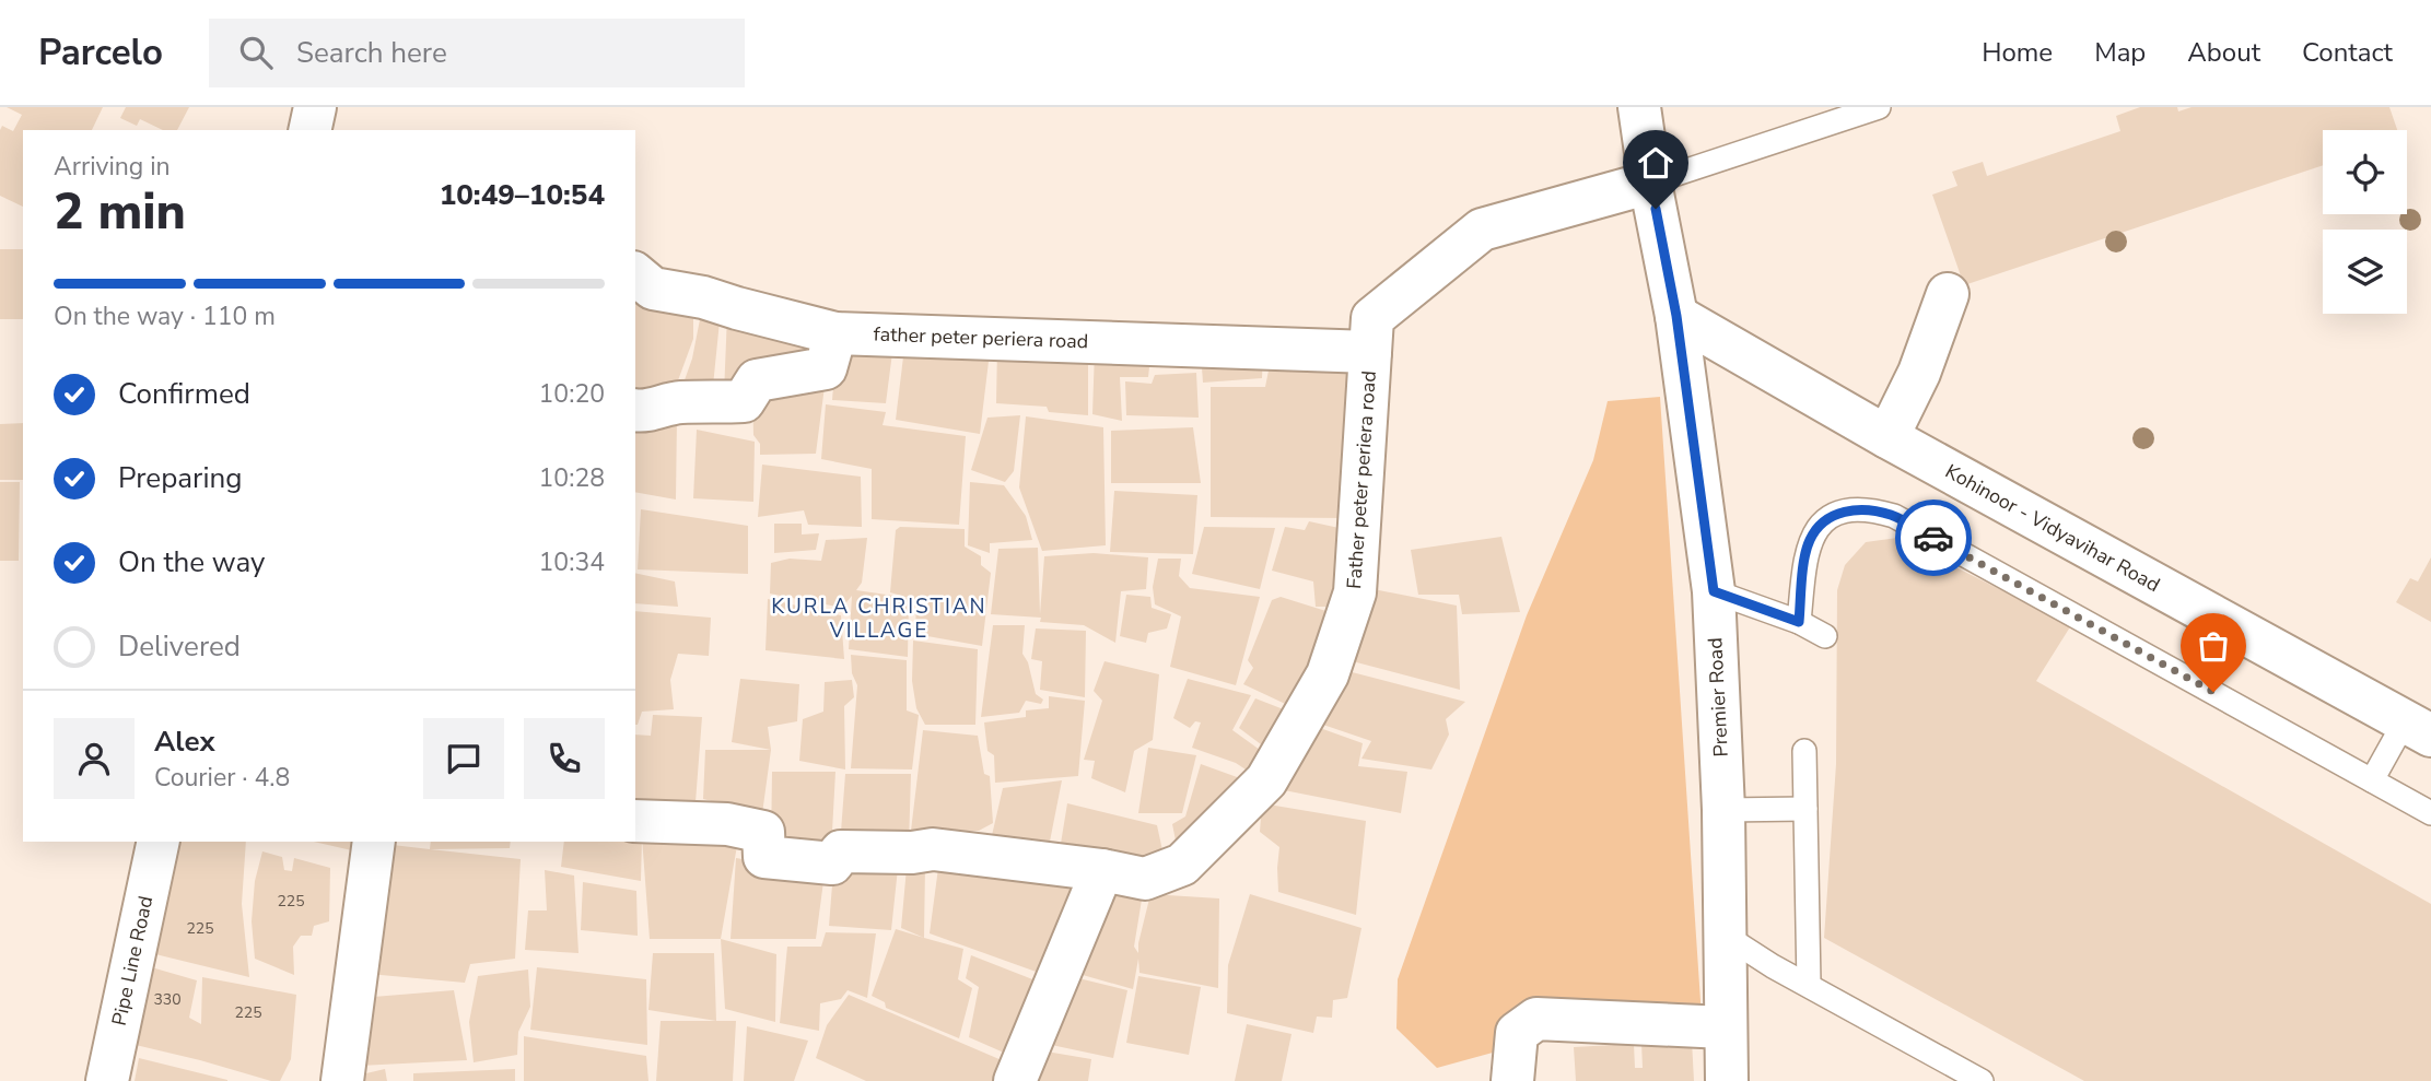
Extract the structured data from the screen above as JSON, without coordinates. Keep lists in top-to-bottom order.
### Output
{
  "streets": {
    "street": [
      "father peter periera road",
      "Father peter periera road",
      "Kohinoor - Vidyavihar Road",
      "Premier Road",
      "Pipe Line Road"
    ]
  },
  "crossings": [
    ["father peter periera road", "Father peter periera road"],
    ["Kohinoor - Vidyavihar Road", "Premier Road"]
  ],
  "districts": ["KURLA CHRISTIAN VILLAGE"],
  "house_numbers": [
    "225",
    "225",
    "330",
    "225"
  ],
  "page": {
    "header": "Parcelo",
    "search": "Search here",
    "nav": [
      "Home",
      "Map",
      "About",
      "Contact"
    ],
    "heading": ["2 min", "Arriving in", "10:49–10:54"],
    "panel": ["Alex", "Courier · 4.8"],
    "bar": "On the way · 110 m",
    "list": [
      ["Confirmed", "10:20"],
      ["Preparing", "10:28"],
      ["On the way", "10:34"],
      "Delivered"
    ]
  }
}
